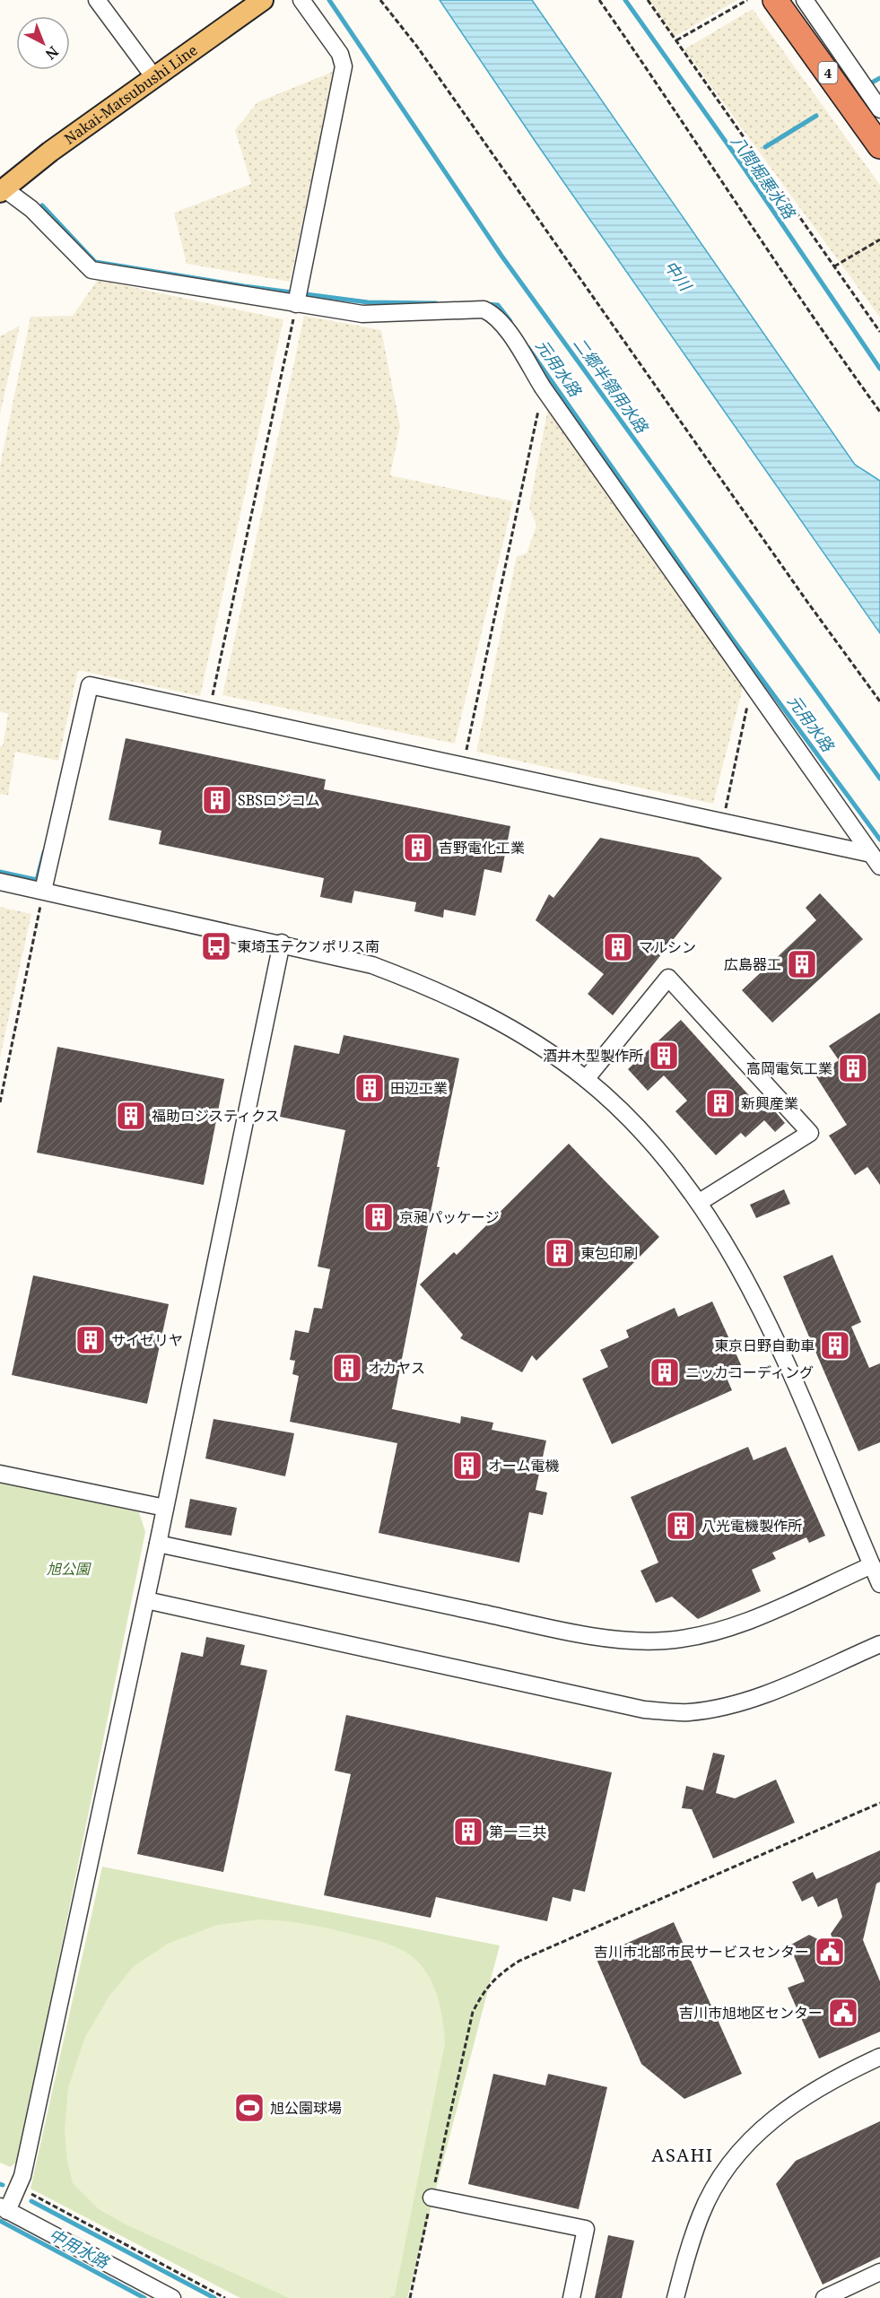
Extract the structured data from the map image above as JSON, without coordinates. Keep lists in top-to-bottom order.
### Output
{
  "streets": {
    "highway": ["4"],
    "main road": ["Nakai-Matsubushi Line"]
  },
  "districts": ["ASAHI"],
  "water": [
    "八間堀悪水路",
    "中川",
    "元用水路",
    "二郷半領用水路",
    "中用水路"
  ],
  "parks": ["旭公園"],
  "places": {
    "building": [
      "SBSロジコム",
      "吉野電化工業",
      "マルシン",
      "広島器工",
      "酒井木型製作所",
      "高岡電気工業",
      "田辺工業",
      "新興産業",
      "福助ロジスティクス",
      "京昶パッケージ",
      "東包印刷",
      "サイゼリヤ",
      "東京日野自動車",
      "オカヤス",
      "ニッカコーディング",
      "オーム電機",
      "八光電機製作所",
      "第一三共"
    ],
    "bus stop": ["東埼玉テクノポリス南"],
    "public building": ["吉川市北部市民サービスセンター", "吉川市旭地区センター"],
    "sports": ["旭公園球場"]
  },
  "north": "bottom right"
}
